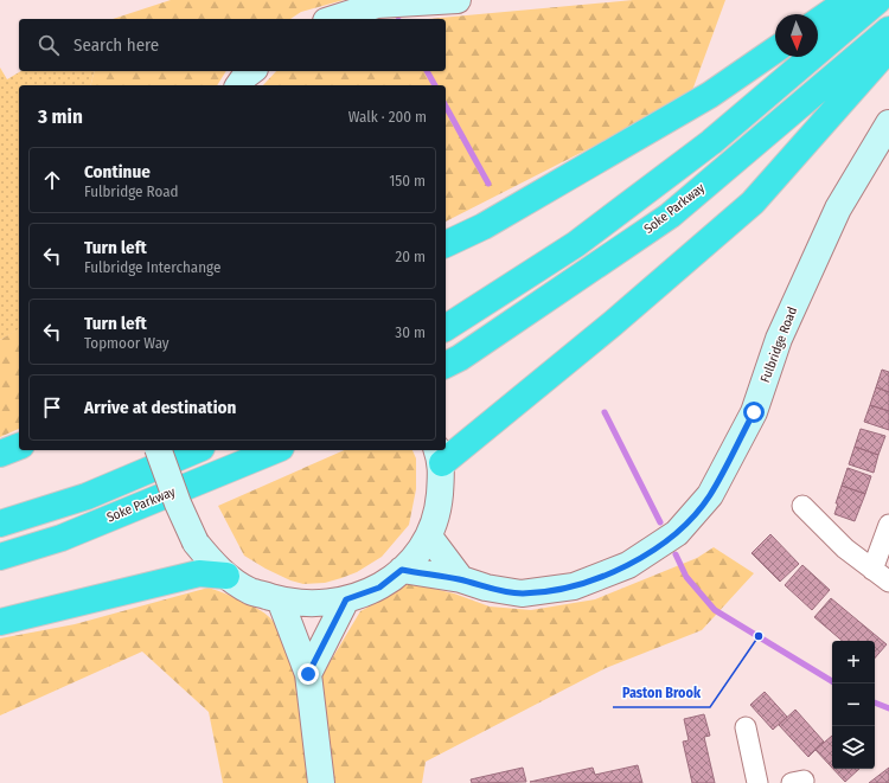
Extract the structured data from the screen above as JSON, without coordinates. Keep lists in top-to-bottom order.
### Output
{
  "streets": {
    "highway": ["Soke Parkway"],
    "street": ["Fulbridge Road"]
  },
  "places": ["Paston Brook"],
  "north": "bottom",
  "page": {
    "search": "Search here",
    "heading": ["3 min", "Walk · 200 m"],
    "list": [
      ["Continue", "Fulbridge Road", "150 m"],
      ["Turn left", "Fulbridge Interchange", "20 m"],
      ["Turn left", "Topmoor Way", "30 m"],
      "Arrive at destination"
    ],
    "map_buttons": ["+", "−"]
  }
}
